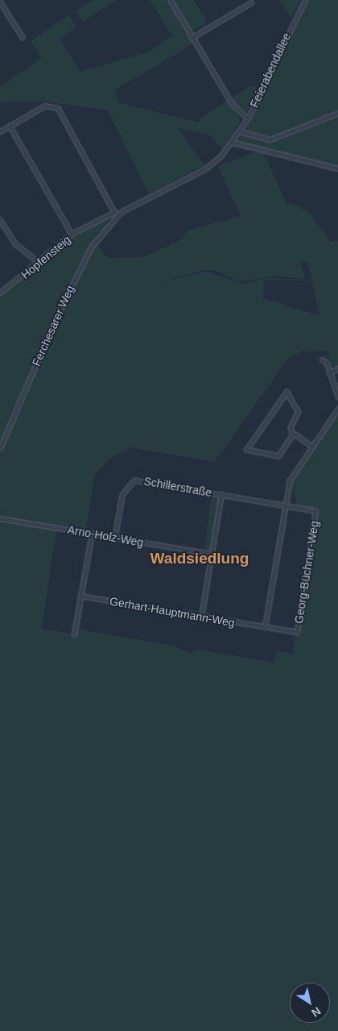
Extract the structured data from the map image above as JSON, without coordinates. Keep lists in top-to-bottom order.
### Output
{
  "streets": {
    "street": [
      "Feierabendallee",
      "Hopfensteig",
      "Ferchesarer Weg",
      "Schillerstraße",
      "Arno-Holz-Weg",
      "Georg-Büchner-Weg",
      "Gerhart-Hauptmann-Weg"
    ]
  },
  "crossings": [
    ["Feierabendallee", "Ferchesarer Weg"],
    ["Hopfensteig", "Ferchesarer Weg"],
    ["Schillerstraße", "Arno-Holz-Weg"],
    ["Schillerstraße", "Georg-Büchner-Weg"],
    ["Georg-Büchner-Weg", "Gerhart-Hauptmann-Weg"]
  ],
  "districts": ["Waldsiedlung"],
  "north": "bottom right"
}
